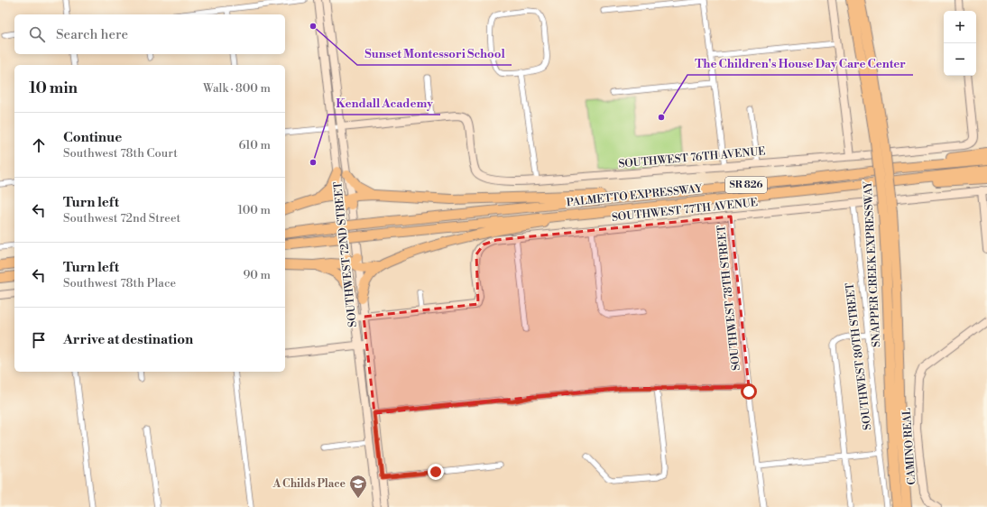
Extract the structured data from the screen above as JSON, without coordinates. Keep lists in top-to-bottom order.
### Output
{
  "streets": {
    "highway": ["SR 826", "PALMETTO EXPRESSWAY", "SNAPPER CREEK EXPRESSWAY"],
    "street": [
      "SOUTHWEST 76TH AVENUE",
      "SOUTHWEST 77TH AVENUE",
      "SOUTHWEST 72ND STREET",
      "SOUTHWEST 78TH STREET",
      "SOUTHWEST 80TH STREET",
      "CAMINO REAL"
    ]
  },
  "crossings": [
    ["SOUTHWEST 77TH AVENUE", "SOUTHWEST 78TH STREET"],
    ["SOUTHWEST 77TH AVENUE", "SOUTHWEST 80TH STREET"]
  ],
  "places": {
    "other": ["Sunset Montessori School", "The Children's House Day Care Center", "Kendall Academy"],
    "school or university": ["A Childs Place"]
  },
  "page": {
    "map_buttons": ["+", "−"],
    "search": "Search here",
    "heading": ["10 min", "Walk · 800 m"],
    "list": [
      ["Continue", "Southwest 78th Court", "610 m"],
      ["Turn left", "Southwest 72nd Street", "100 m"],
      ["Turn left", "Southwest 78th Place", "90 m"],
      "Arrive at destination"
    ]
  }
}
